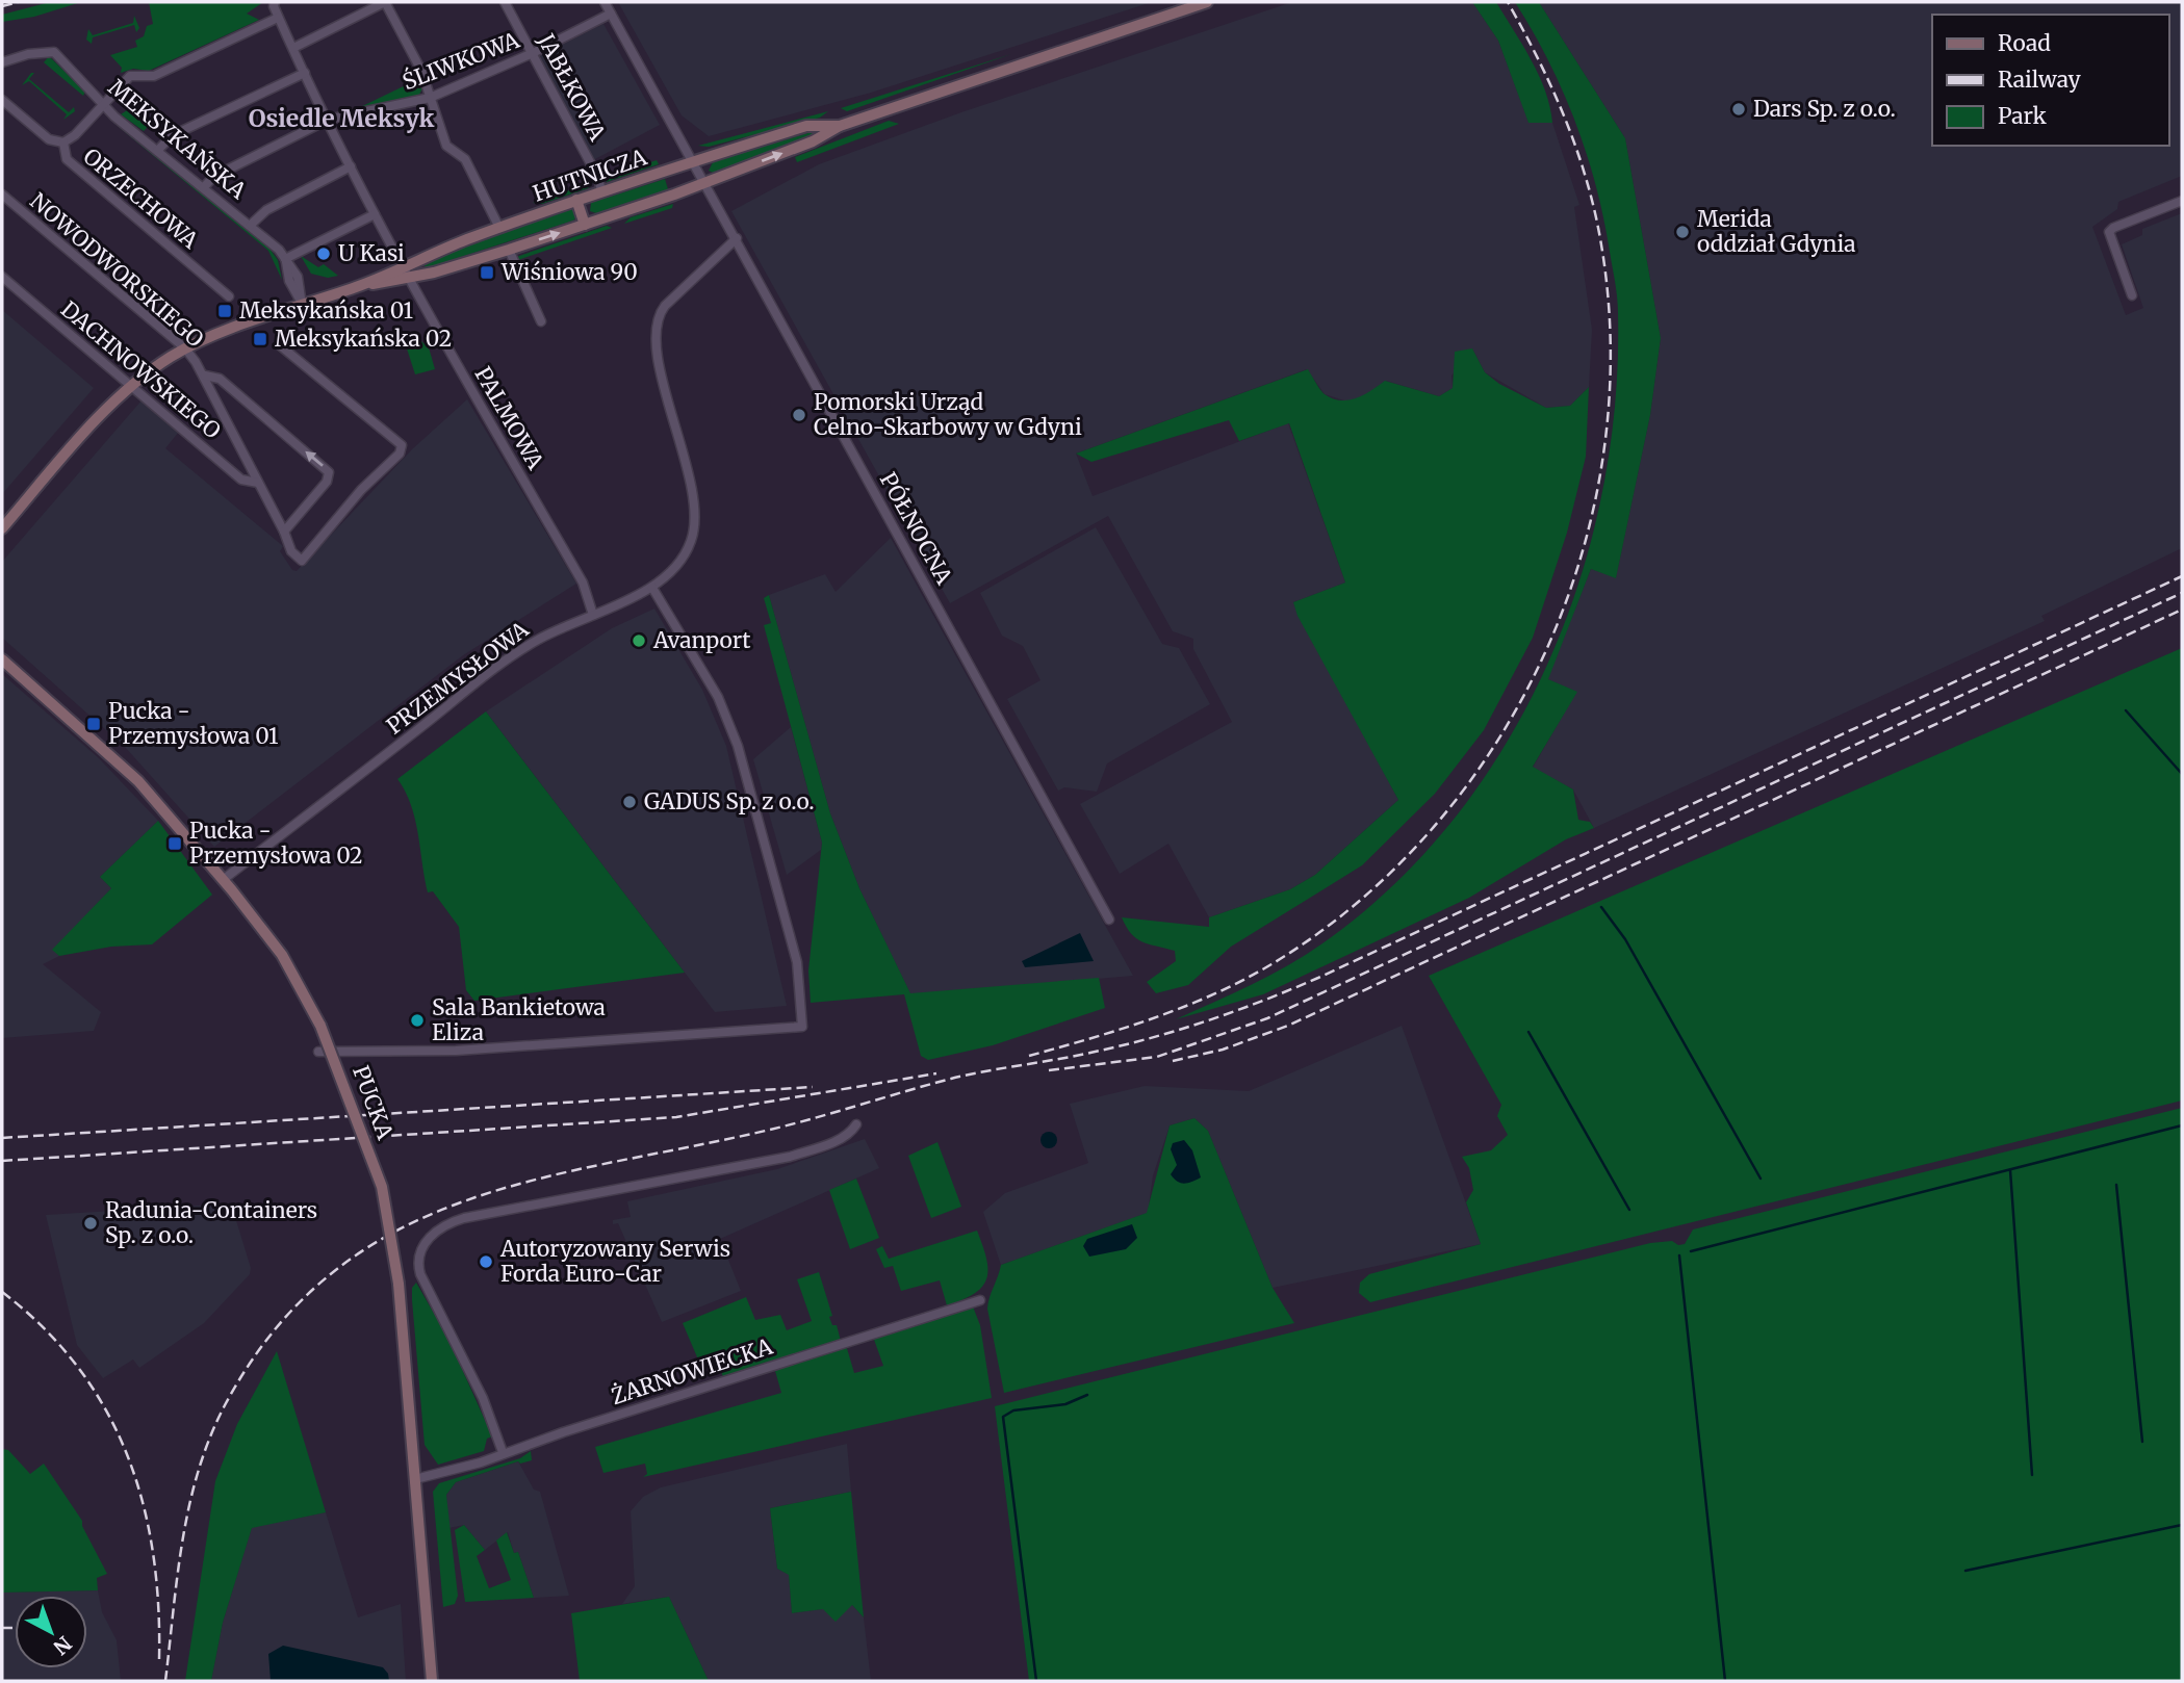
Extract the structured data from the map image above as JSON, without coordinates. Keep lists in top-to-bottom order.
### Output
{
  "streets": {
    "main road": ["HUTNICZA", "PUCKA"],
    "street": [
      "ŚLIWKOWA",
      "JABŁKOWA",
      "MEKSYKAŃSKA",
      "ORZECHOWA",
      "NOWODWORSKIEGO",
      "DACHNOWSKIEGO",
      "PALMOWA",
      "PÓŁNOCNA",
      "PRZEMYSŁOWA",
      "ŻARNOWIECKA"
    ]
  },
  "crossings": [
    ["ŚLIWKOWA", "JABŁKOWA"],
    ["ŚLIWKOWA", "MEKSYKAŃSKA"],
    ["ŚLIWKOWA", "PALMOWA"],
    ["ŚLIWKOWA", "PÓŁNOCNA"],
    ["JABŁKOWA", "HUTNICZA"],
    ["MEKSYKAŃSKA", "HUTNICZA"],
    ["HUTNICZA", "NOWODWORSKIEGO"],
    ["HUTNICZA", "DACHNOWSKIEGO"],
    ["HUTNICZA", "PALMOWA"],
    ["HUTNICZA", "PÓŁNOCNA"],
    ["NOWODWORSKIEGO", "DACHNOWSKIEGO"],
    ["PALMOWA", "PRZEMYSŁOWA"],
    ["PÓŁNOCNA", "PRZEMYSŁOWA"],
    ["PRZEMYSŁOWA", "PUCKA"],
    ["PUCKA", "ŻARNOWIECKA"]
  ],
  "districts": ["Osiedle Meksyk"],
  "places": {
    "other": [
      "Dars Sp. z o.o.",
      "Merida oddział Gdynia",
      "U Kasi",
      "Pomorski Urząd Celno-Skarbowy w Gdyni",
      "Avanport",
      "GADUS Sp. z o.o.",
      "Sala Bankietowa Eliza",
      "Radunia-Containers Sp. z o.o.",
      "Autoryzowany Serwis Forda Euro-Car"
    ],
    "transit": [
      "Wiśniowa 90",
      "Meksykańska 01",
      "Meksykańska 02",
      "Pucka - Przemysłowa 01",
      "Pucka - Przemysłowa 02"
    ]
  },
  "legend": ["Road", "Railway", "Park"],
  "north": "bottom right"
}
